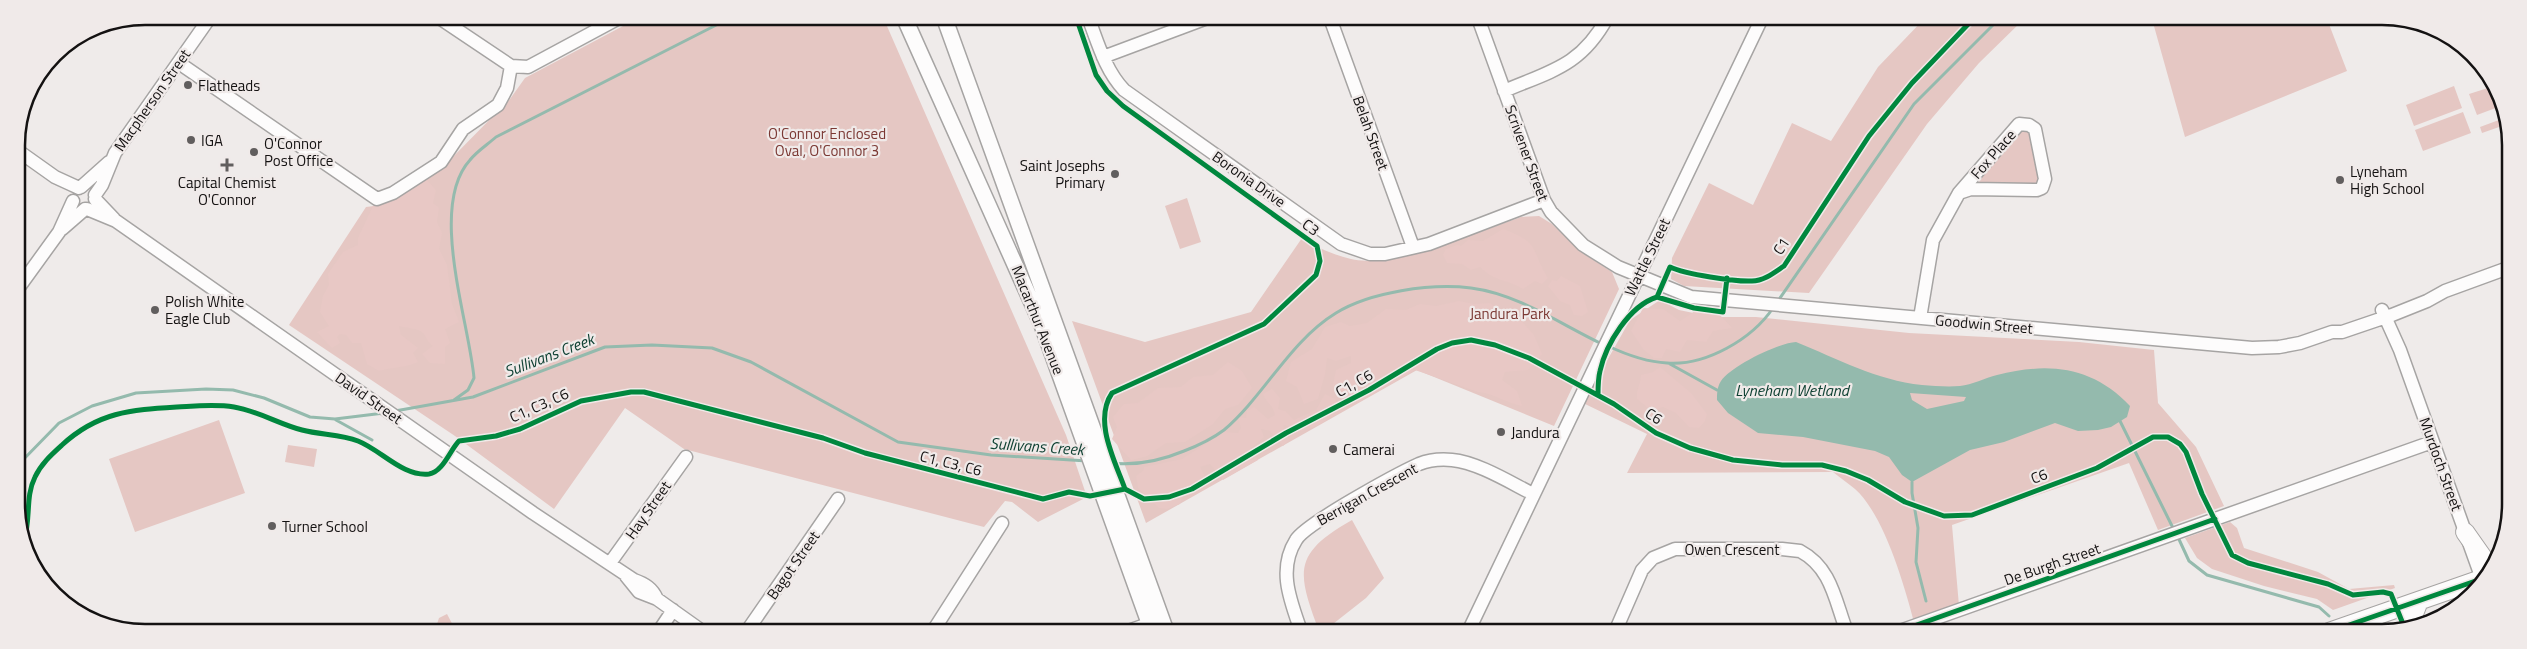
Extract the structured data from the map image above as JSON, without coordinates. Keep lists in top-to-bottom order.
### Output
{
  "streets": {
    "main road": ["Macarthur Avenue"],
    "street": [
      "Macpherson Street",
      "Belah Street",
      "Scrivener Street",
      "Fox Place",
      "Boronia Drive",
      "Wattle Street",
      "Goodwin Street",
      "David Street",
      "Murdoch Street",
      "Berrigan Crescent",
      "Hay Street",
      "Owen Crescent",
      "De Burgh Street",
      "Bagot Street"
    ],
    "cycle path": [
      "C3",
      "C1",
      "C1, C6",
      "C1, C3, C6"
    ]
  },
  "crossings": [
    ["Macpherson Street", "David Street"],
    ["Belah Street", "Boronia Drive"],
    ["Scrivener Street", "Boronia Drive"],
    ["Scrivener Street", "Wattle Street"],
    ["Scrivener Street", "Goodwin Street"],
    ["Fox Place", "Goodwin Street"],
    ["Wattle Street", "Goodwin Street"],
    ["Wattle Street", "Berrigan Crescent"],
    ["Goodwin Street", "Murdoch Street"],
    ["David Street", "Hay Street"],
    ["Murdoch Street", "De Burgh Street"]
  ],
  "water": ["Sullivans Creek", "Lyneham Wetland"],
  "parks": ["O'Connor Enclosed Oval, O'Connor 3", "Jandura Park"],
  "places": {
    "other": [
      "Flatheads",
      "IGA",
      "O'Connor Post Office",
      "Saint Josephs Primary",
      "Lyneham High School",
      "Polish White Eagle Club",
      "Jandura",
      "Camerai",
      "Turner School"
    ],
    "health": ["Capital Chemist O'Connor"]
  }
}
